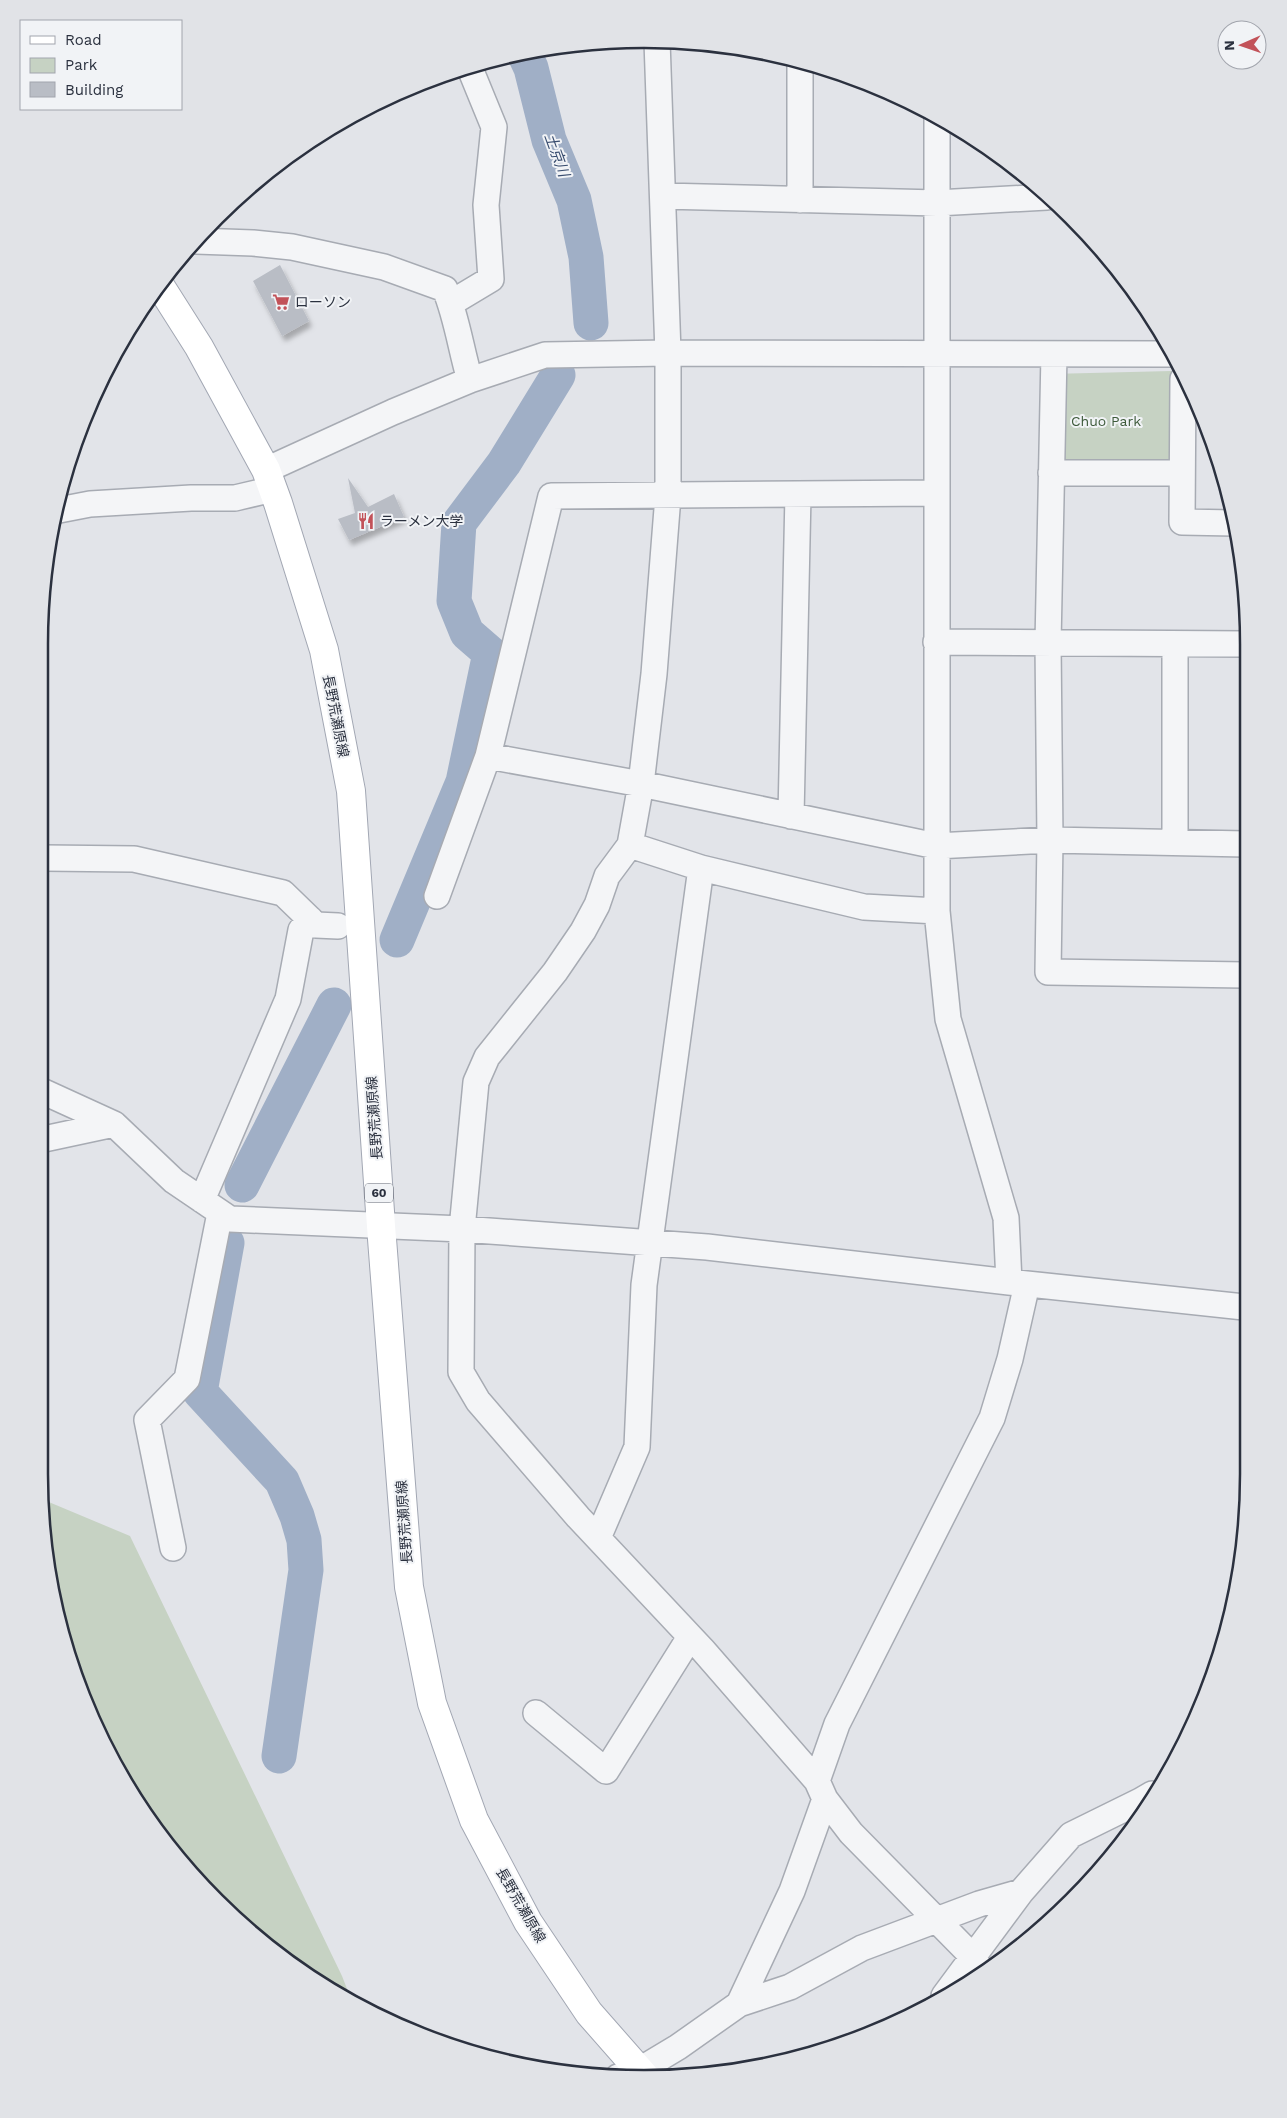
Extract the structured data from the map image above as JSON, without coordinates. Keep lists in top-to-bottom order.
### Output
{
  "streets": {
    "main road": ["長野荒瀬原線", "60"]
  },
  "water": ["土京川"],
  "parks": ["Chuo Park"],
  "places": {
    "supermarket": ["ローソン"],
    "restaurant": ["ラーメン大学"]
  },
  "legend": ["Road", "Park", "Building"],
  "north": "left"
}
